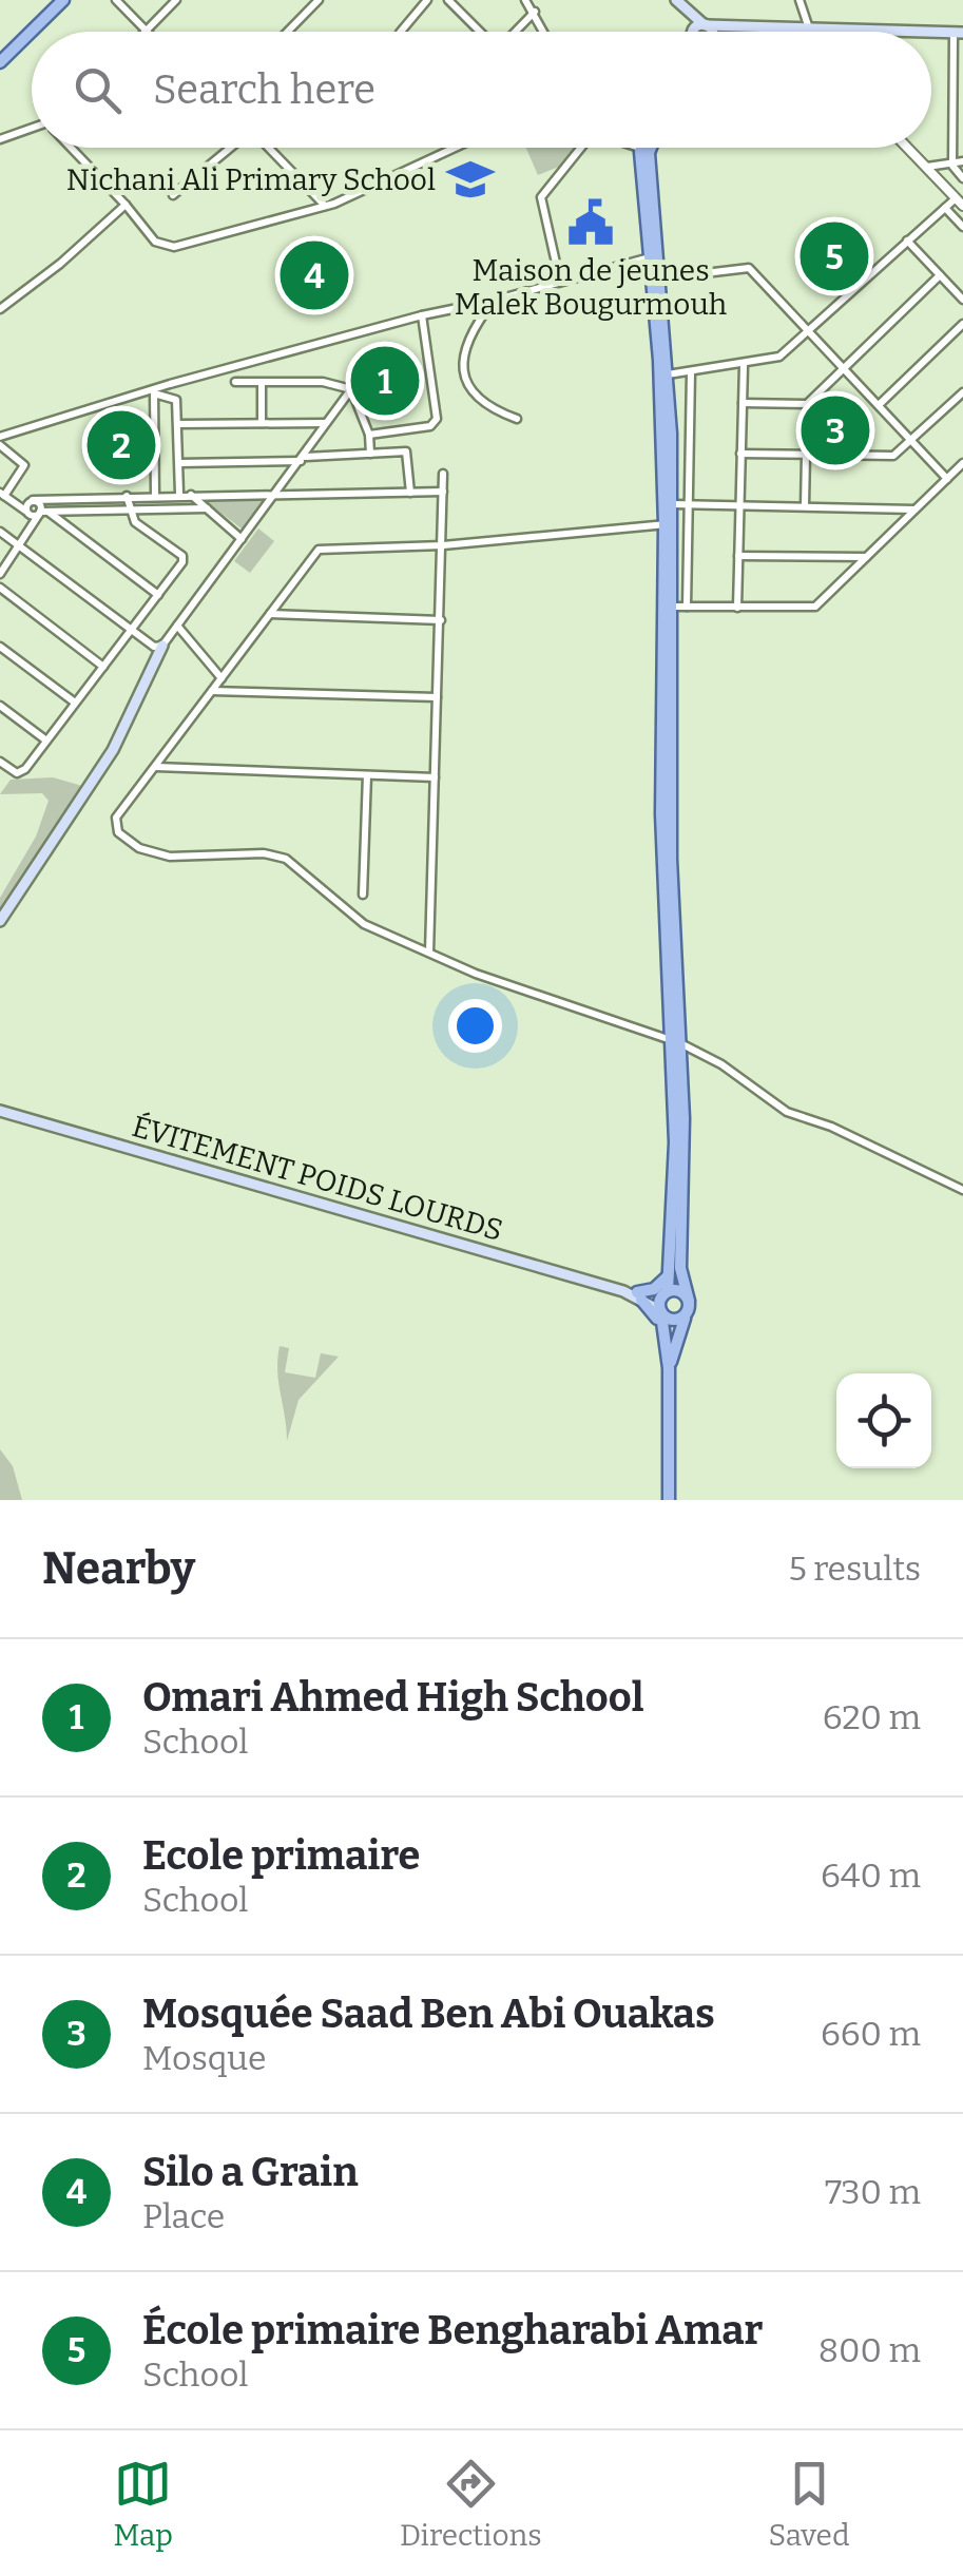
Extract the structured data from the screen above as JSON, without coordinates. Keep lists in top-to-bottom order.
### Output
{
  "streets": {
    "main road": ["ÉVITEMENT POIDS LOURDS"]
  },
  "places": {
    "school or university": ["Nichani Ali Primary School"],
    "public building": ["Maison de jeunes Malek Bougurmouh"]
  },
  "page": {
    "search": "Search here",
    "pins": [
      "5",
      "4",
      "1",
      "3",
      "2"
    ],
    "heading": ["Nearby", "5 results"],
    "list": [
      {
        "mark": "1",
        "name": "Omari Ahmed High School",
        "note": "School",
        "value": "620 m"
      },
      {
        "mark": "2",
        "name": "Ecole primaire",
        "note": "School",
        "value": "640 m"
      },
      {
        "mark": "3",
        "name": "Mosquée Saad Ben Abi Ouakas",
        "note": "Mosque",
        "value": "660 m"
      },
      {
        "mark": "4",
        "name": "Silo a Grain",
        "note": "Place",
        "value": "730 m"
      },
      {
        "mark": "5",
        "name": "École primaire Bengharabi Amar",
        "note": "School",
        "value": "800 m"
      }
    ],
    "nav": ["Map", "Directions", "Saved"]
  }
}
